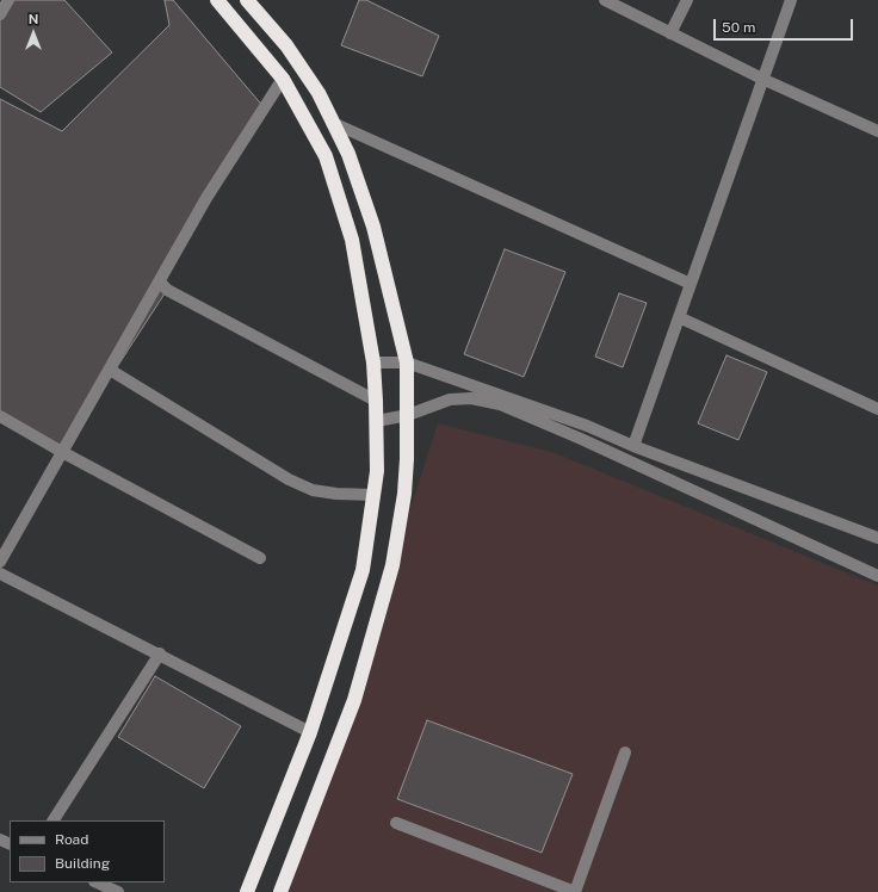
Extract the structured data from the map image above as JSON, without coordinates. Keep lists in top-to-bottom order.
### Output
{
  "legend": ["Road", "Building"],
  "scale_bar": "50 m",
  "north": "top"
}
